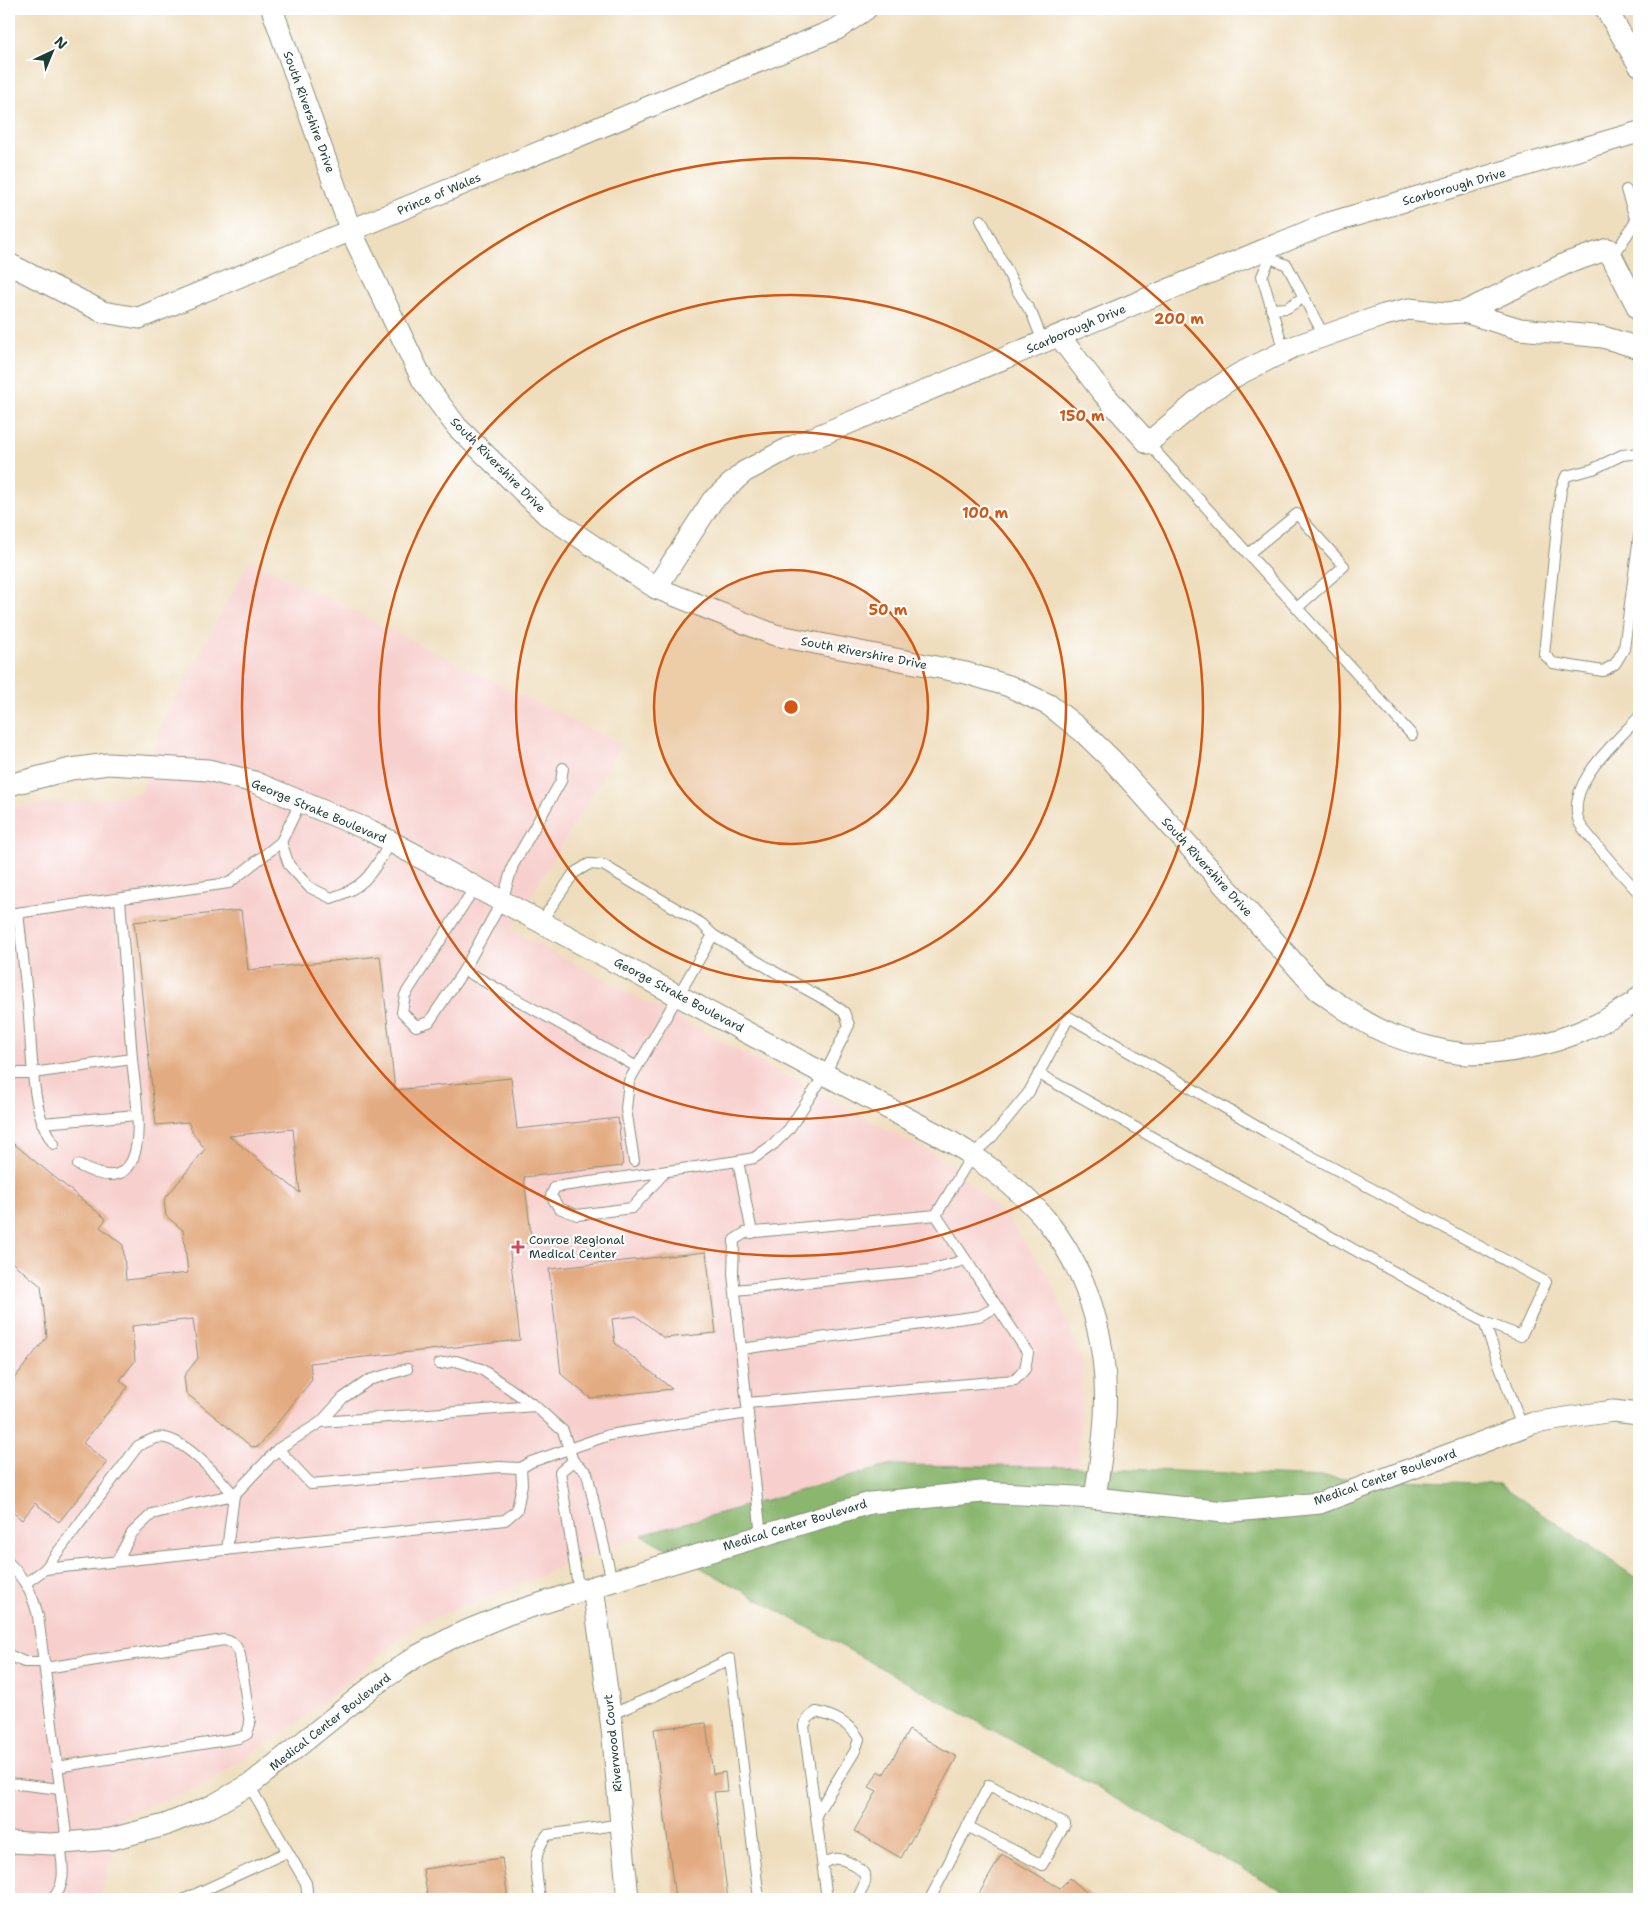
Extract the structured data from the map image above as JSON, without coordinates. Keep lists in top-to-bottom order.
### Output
{
  "streets": {
    "street": [
      "South Rivershire Drive",
      "Scarborough Drive",
      "Prince of Wales",
      "George Strake Boulevard",
      "Medical Center Boulevard",
      "Riverwood Court"
    ]
  },
  "crossings": [
    ["South Rivershire Drive", "Scarborough Drive"],
    ["South Rivershire Drive", "Prince of Wales"],
    ["George Strake Boulevard", "Medical Center Boulevard"],
    ["Medical Center Boulevard", "Riverwood Court"]
  ],
  "places": {
    "health": ["Conroe Regional Medical Center"]
  },
  "north": "top right",
  "rings": [
    "200 m",
    "150 m",
    "100 m",
    "50 m"
  ]
}
